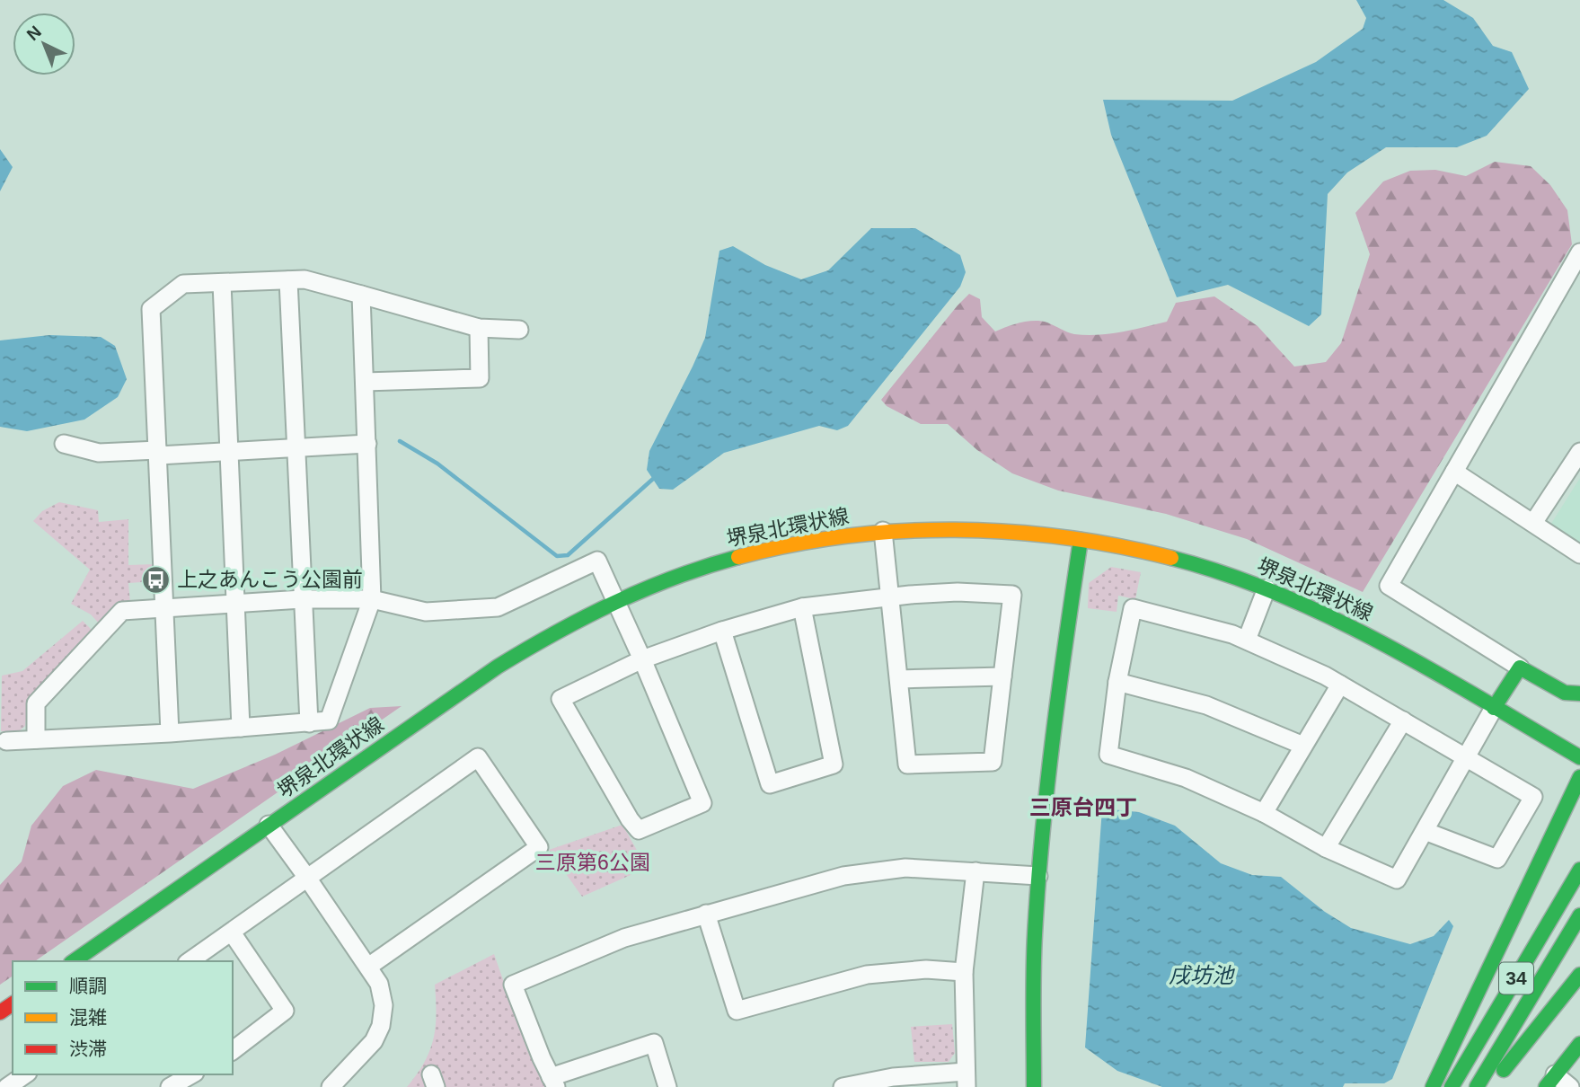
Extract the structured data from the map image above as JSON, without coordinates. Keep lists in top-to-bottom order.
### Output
{
  "streets": {
    "main road": ["堺泉北環状線", "34"]
  },
  "districts": ["三原台四丁"],
  "water": ["戌坊池"],
  "parks": ["三原第6公園"],
  "places": {
    "bus stop": ["上之あんこう公園前"]
  },
  "legend": ["順調", "混雑", "渋滞"],
  "north": "top left"
}
